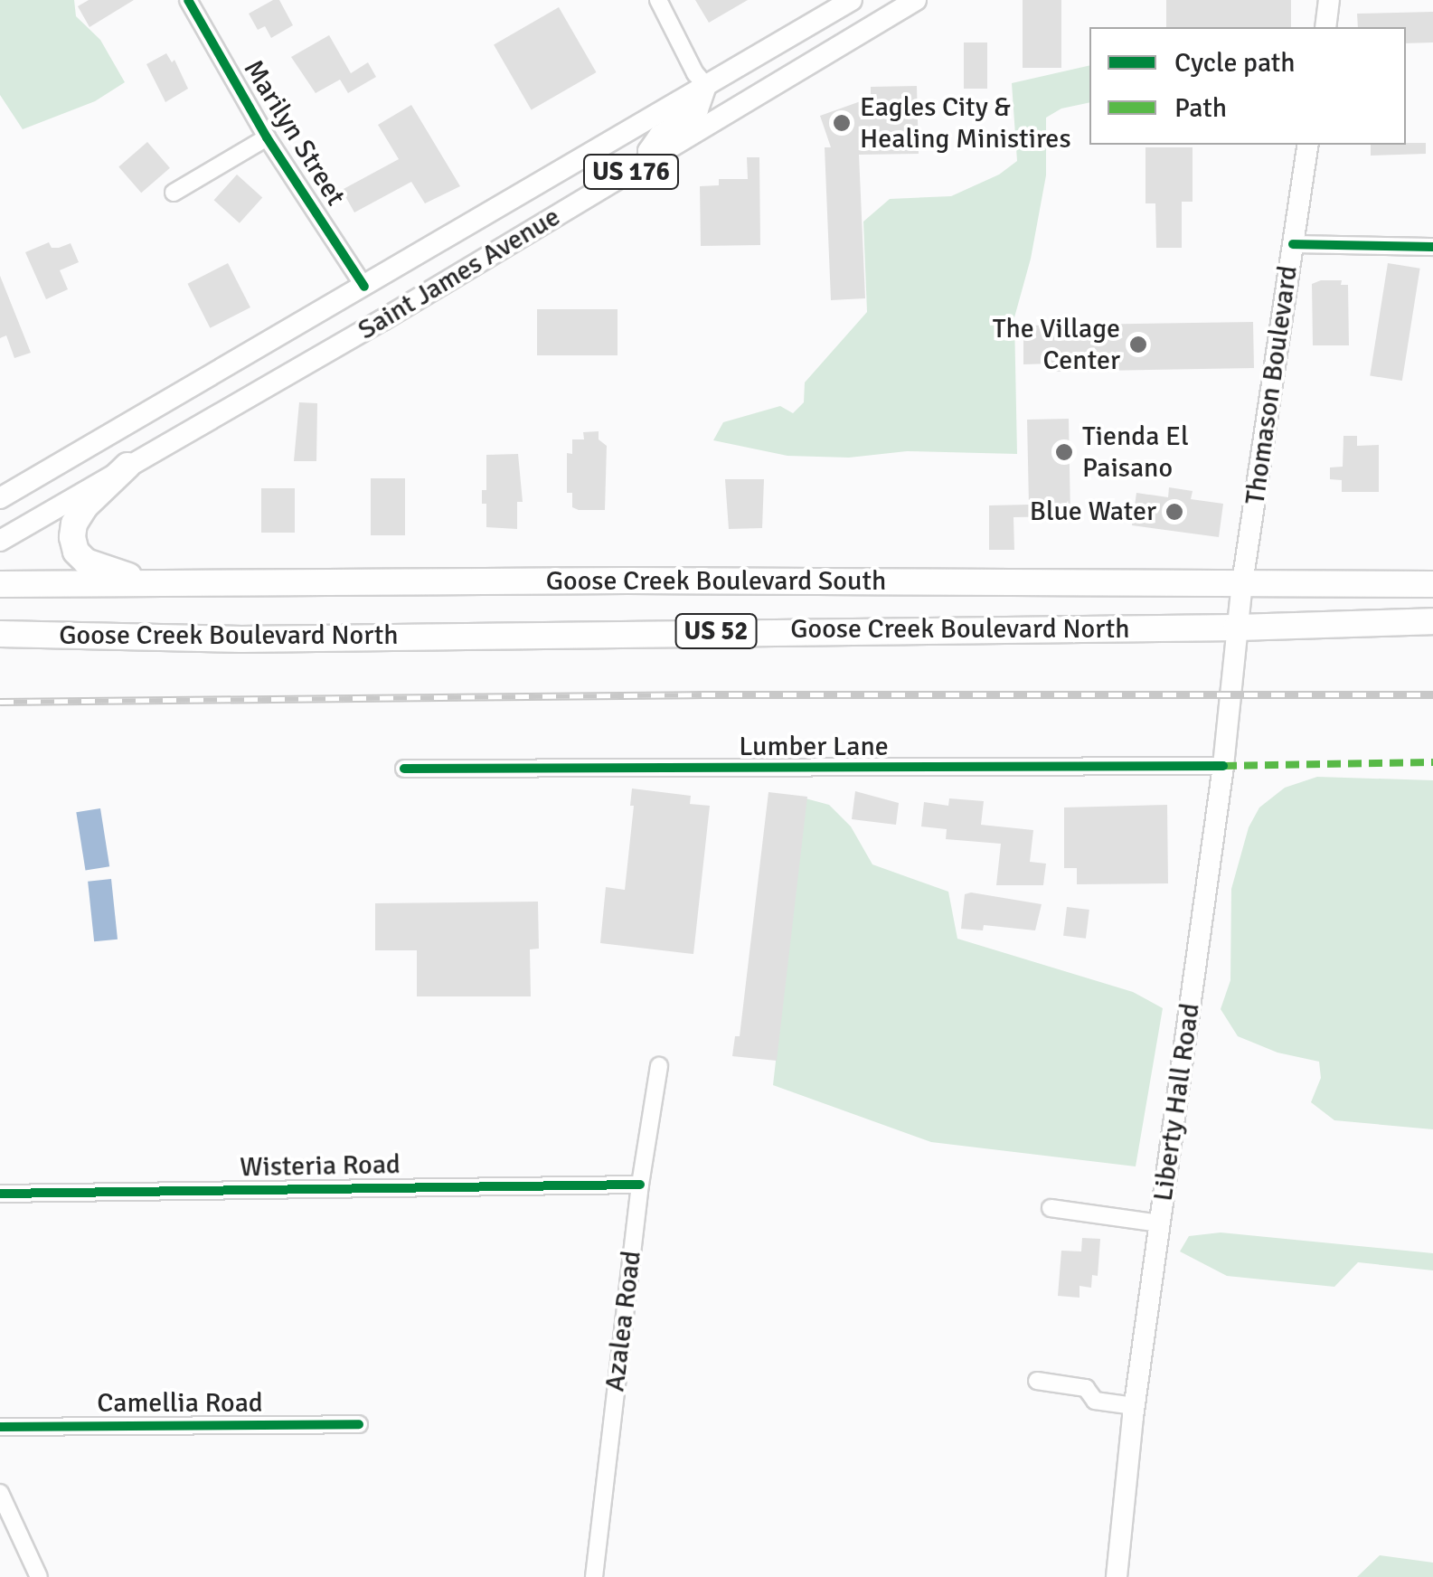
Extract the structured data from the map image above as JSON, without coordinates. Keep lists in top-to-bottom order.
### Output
{
  "streets": {
    "highway": ["Goose Creek Boulevard South", "Goose Creek Boulevard North", "US 52"],
    "main road": [
      "US 176",
      "Saint James Avenue",
      "Thomason Boulevard",
      "Liberty Hall Road"
    ],
    "street": [
      "Marilyn Street",
      "Lumber Lane",
      "Wisteria Road",
      "Azalea Road",
      "Camellia Road"
    ]
  },
  "crossings": [
    ["Marilyn Street", "Saint James Avenue"],
    ["Thomason Boulevard", "Goose Creek Boulevard South"],
    ["Thomason Boulevard", "Goose Creek Boulevard North"],
    ["Thomason Boulevard", "Liberty Hall Road"],
    ["Goose Creek Boulevard North", "Liberty Hall Road"],
    ["Lumber Lane", "Liberty Hall Road"],
    ["Wisteria Road", "Azalea Road"]
  ],
  "places": [
    "Eagles City & Healing Ministires",
    "The Village Center",
    "Tienda El Paisano",
    "Blue Water"
  ],
  "legend": ["Cycle path", "Path"]
}
